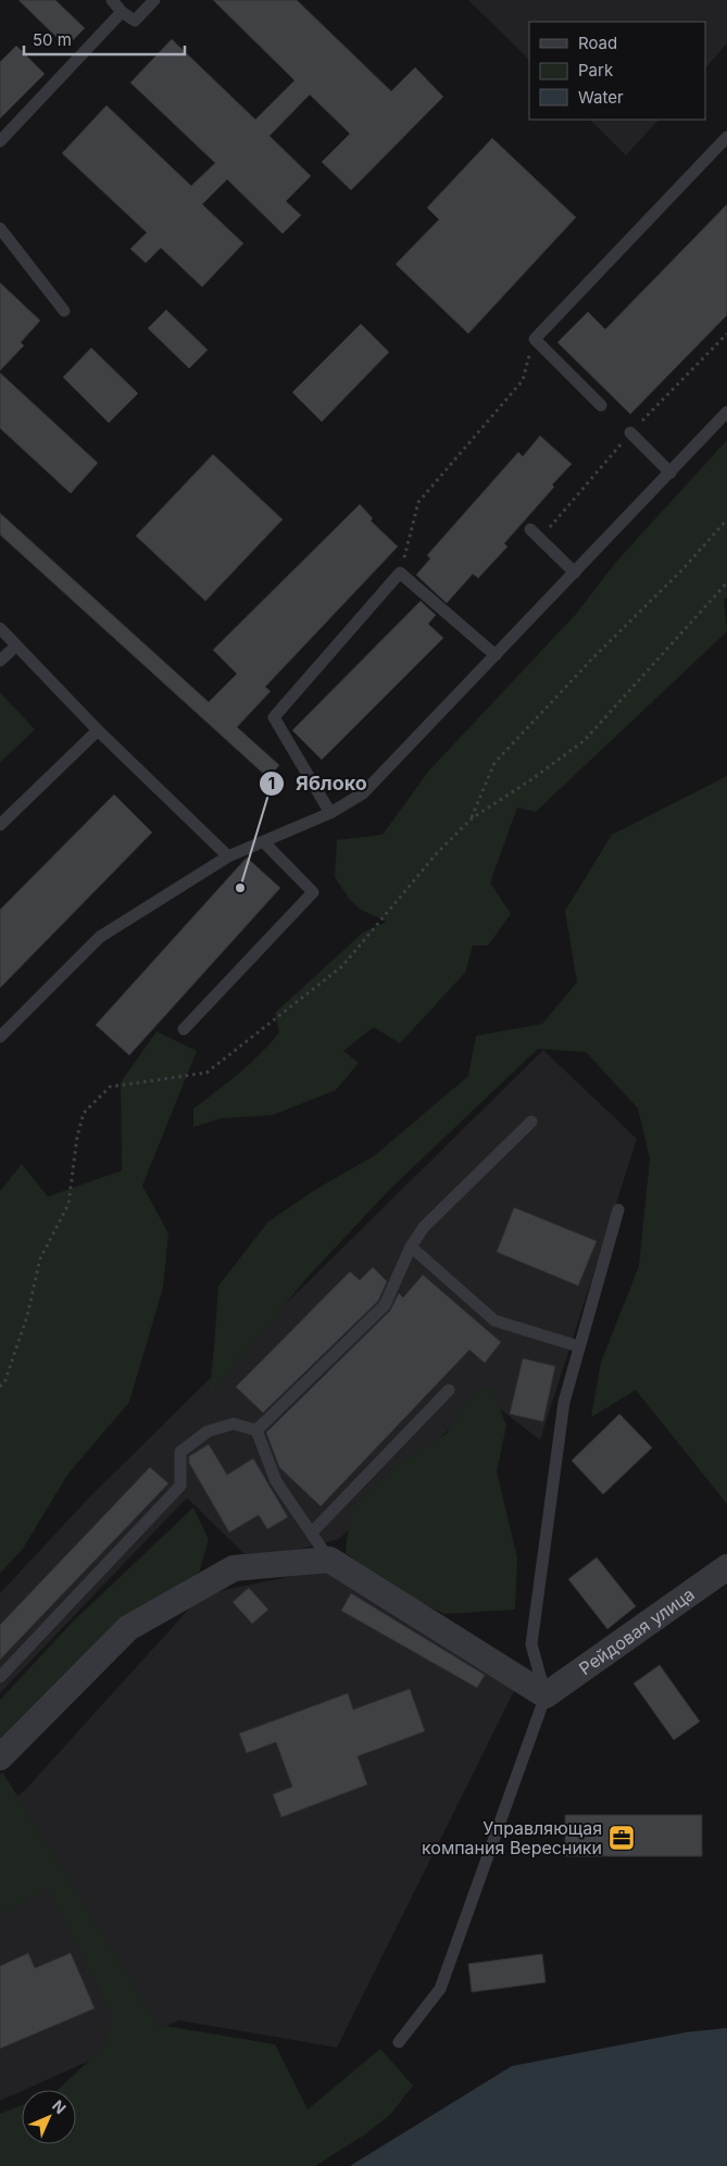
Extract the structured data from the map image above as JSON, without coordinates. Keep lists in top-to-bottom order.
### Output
{
  "streets": {
    "street": ["Рейдовая улица"]
  },
  "places": {
    "other": ["Яблоко"],
    "office": ["Управляющая компания Вересники"]
  },
  "legend": ["Road", "Park", "Water"],
  "scale_bar": "50 m",
  "north": "top right"
}
